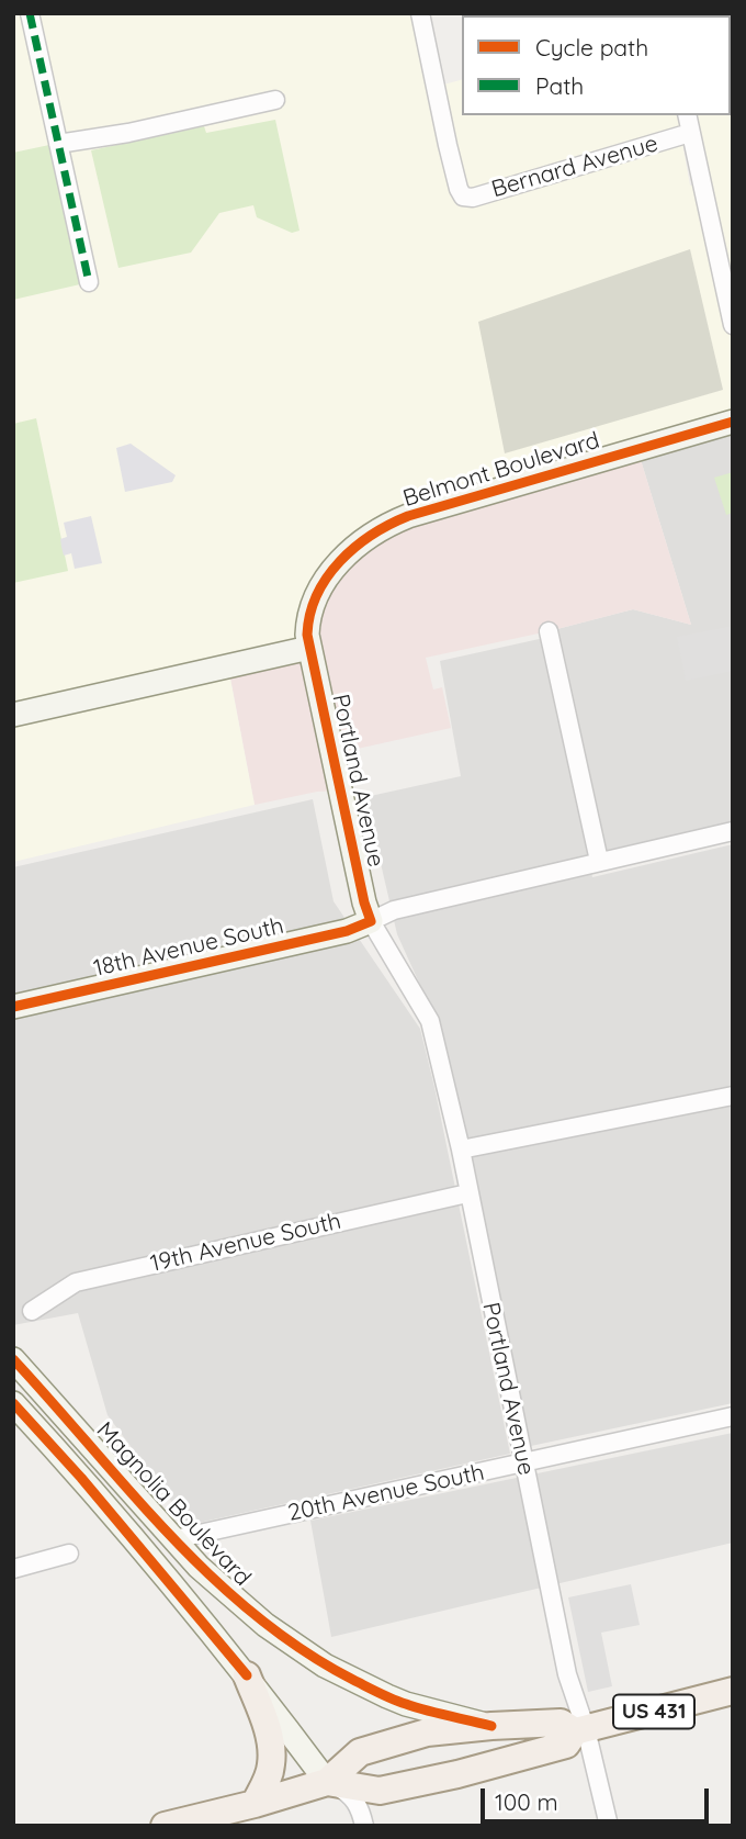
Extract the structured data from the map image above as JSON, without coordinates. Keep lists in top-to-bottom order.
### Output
{
  "streets": {
    "main road": ["US 431"],
    "street": [
      "Bernard Avenue",
      "Belmont Boulevard",
      "Portland Avenue",
      "18th Avenue South",
      "19th Avenue South",
      "20th Avenue South",
      "Magnolia Boulevard"
    ]
  },
  "crossings": [
    ["Belmont Boulevard", "Portland Avenue"],
    ["Portland Avenue", "18th Avenue South"],
    ["Portland Avenue", "19th Avenue South"],
    ["Portland Avenue", "20th Avenue South"],
    ["Portland Avenue", "US 431"],
    ["20th Avenue South", "Magnolia Boulevard"],
    ["Magnolia Boulevard", "US 431"]
  ],
  "legend": ["Cycle path", "Path"],
  "scale_bar": "100 m"
}
